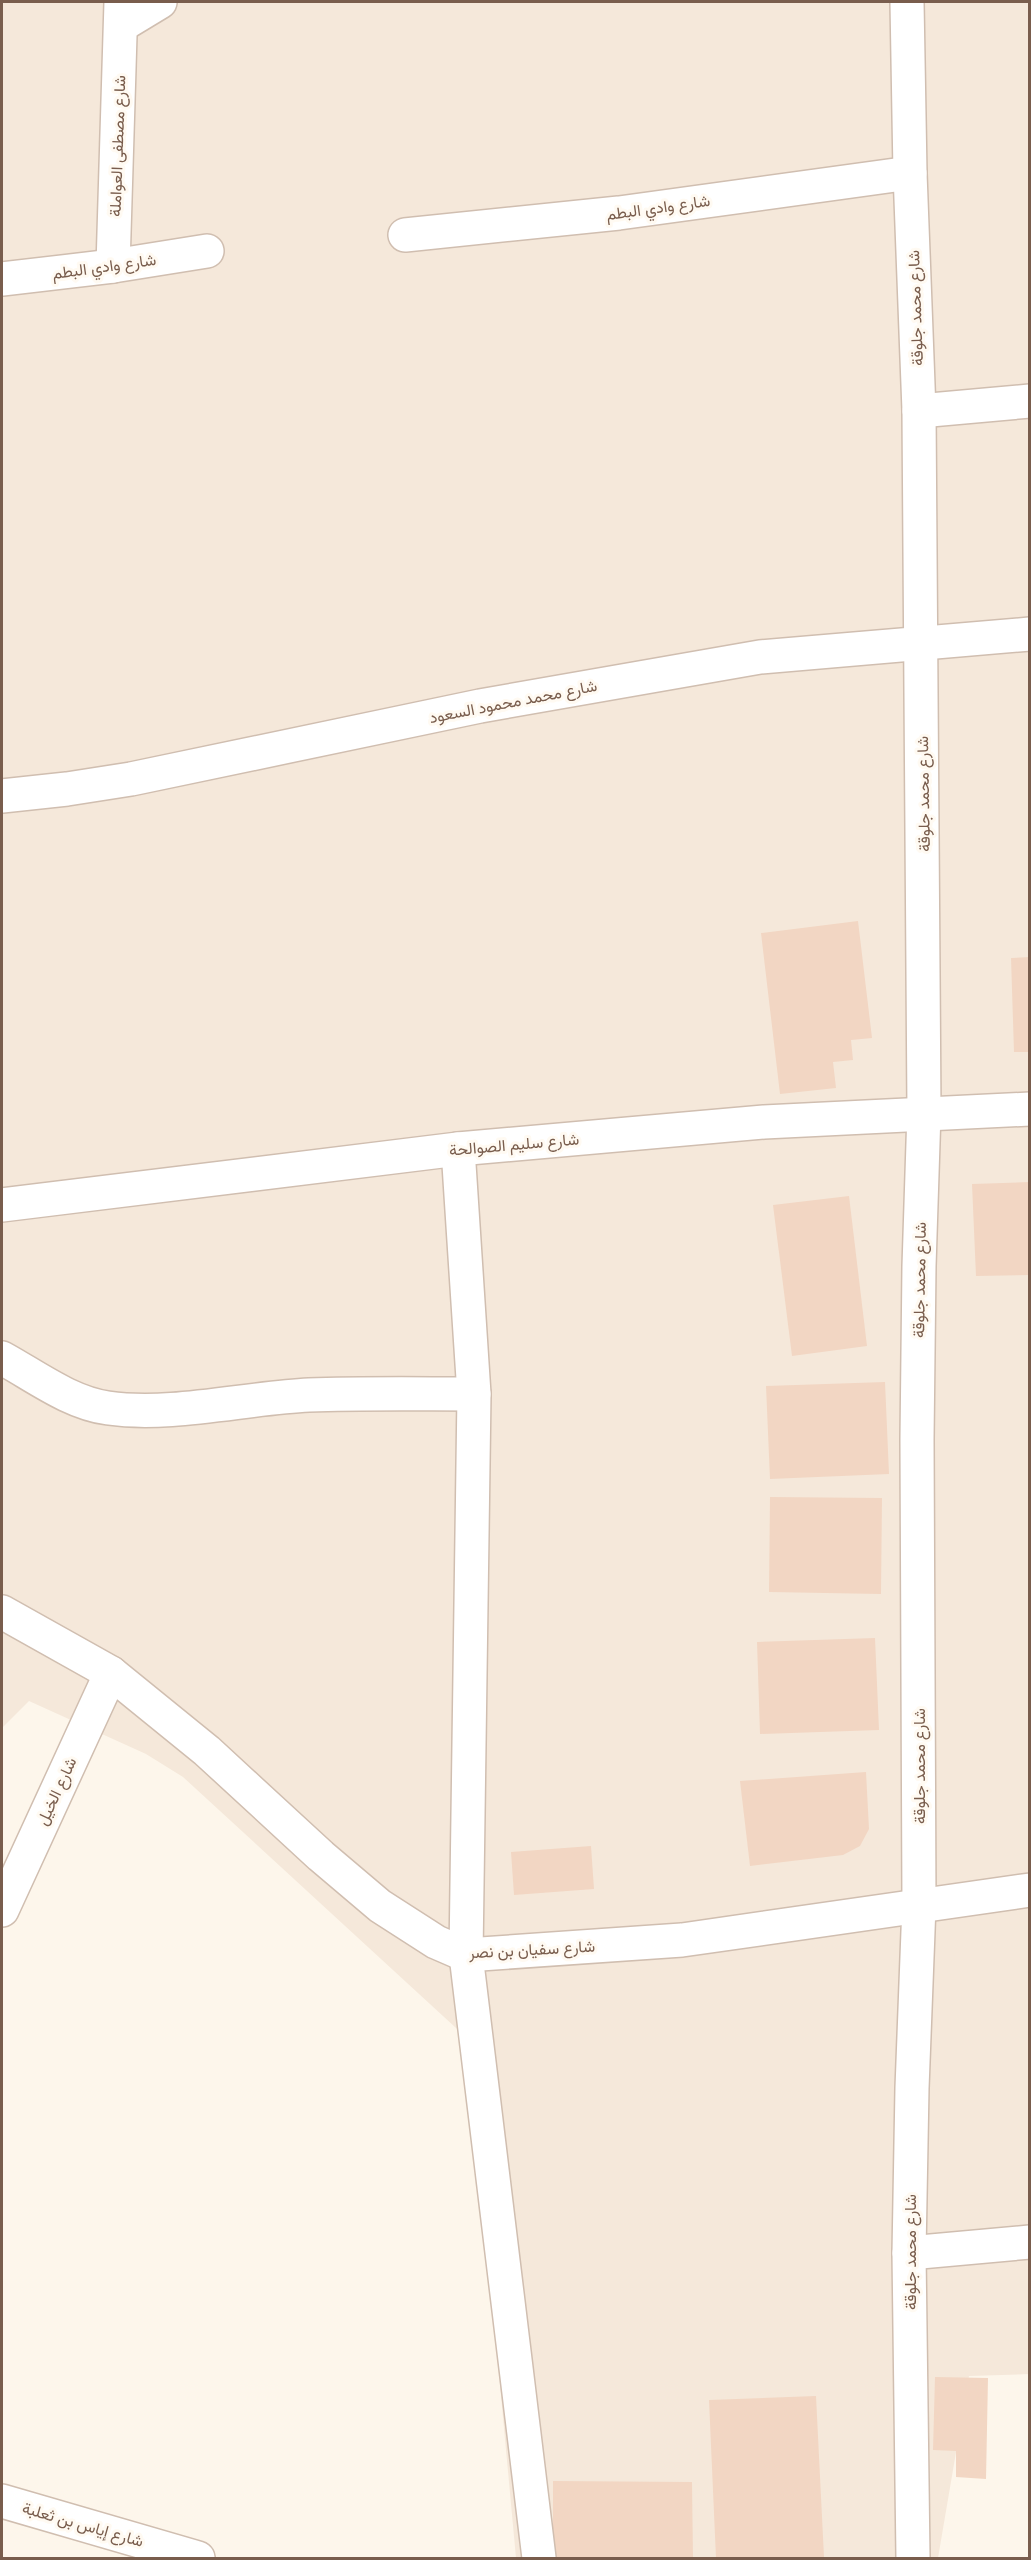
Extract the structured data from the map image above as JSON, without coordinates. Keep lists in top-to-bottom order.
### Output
{
  "streets": {
    "street": [
      "شارع مصطفى العواملة",
      "شارع وادي البطم",
      "شارع محمد جلوقة",
      "شارع محمد محمود السعود",
      "شارع سليم الصوالحة",
      "شارع الخيل",
      "شارع سفيان بن نصر",
      "شارع إياس بن ثعلبة"
    ]
  },
  "crossings": [
    ["شارع مصطفى العواملة", "شارع وادي البطم"],
    ["شارع وادي البطم", "شارع محمد جلوقة"],
    ["شارع محمد جلوقة", "شارع محمد محمود السعود"],
    ["شارع محمد جلوقة", "شارع سليم الصوالحة"],
    ["شارع محمد جلوقة", "شارع سفيان بن نصر"],
    ["شارع الخيل", "شارع سفيان بن نصر"]
  ]
}
